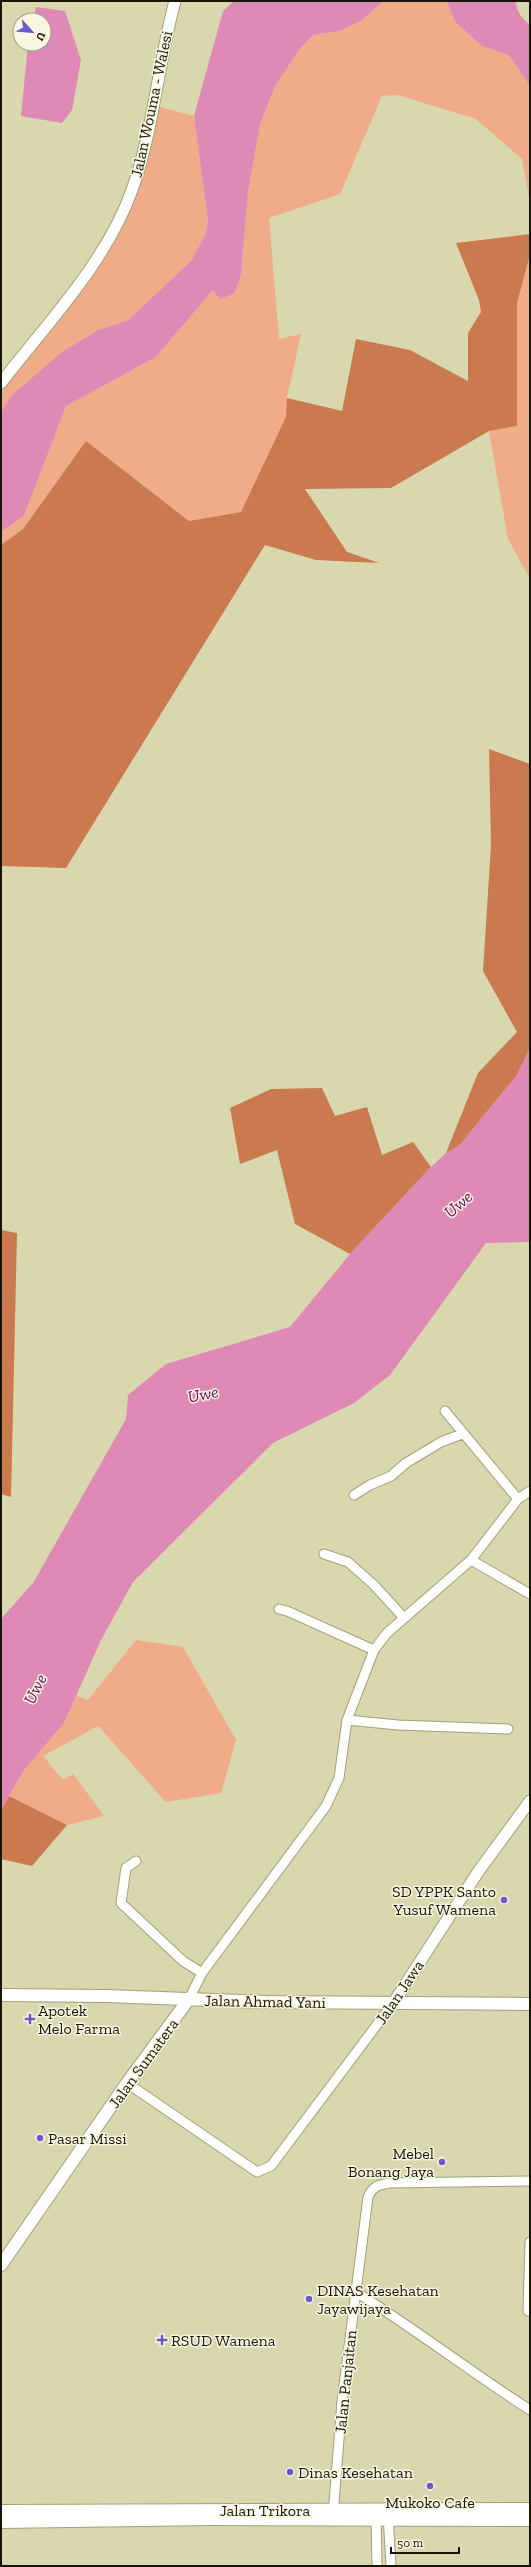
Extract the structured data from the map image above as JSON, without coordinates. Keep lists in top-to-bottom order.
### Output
{
  "streets": {
    "main road": ["Jalan Ahmad Yani", "Jalan Sumatera", "Jalan Trikora"],
    "street": ["Jalan Wouma - Walesi", "Jalan Jawa", "Jalan Panjaitan"]
  },
  "crossings": [
    ["Jalan Jawa", "Jalan Ahmad Yani"],
    ["Jalan Jawa", "Jalan Sumatera"],
    ["Jalan Ahmad Yani", "Jalan Sumatera"],
    ["Jalan Panjaitan", "Jalan Trikora"]
  ],
  "water": ["Uwe"],
  "places": {
    "other": [
      "SD YPPK Santo Yusuf Wamena",
      "Pasar Missi",
      "Mebel Bonang Jaya",
      "DINAS Kesehatan Jayawijaya",
      "Dinas Kesehatan",
      "Mukoko Cafe"
    ],
    "health": ["Apotek Melo Farma", "RSUD Wamena"]
  },
  "scale_bar": "50 m",
  "north": "bottom right"
}
